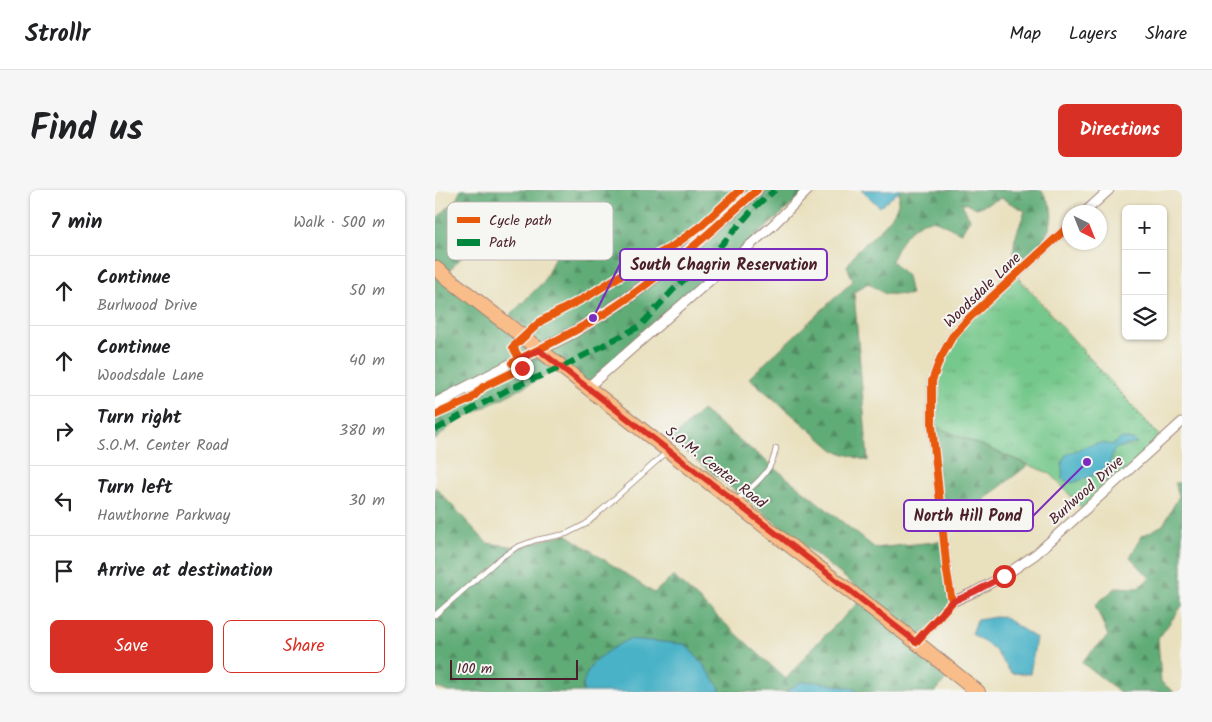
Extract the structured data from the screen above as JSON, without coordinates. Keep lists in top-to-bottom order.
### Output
{
  "streets": {
    "main road": ["S.O.M. Center Road"],
    "street": ["Woodsdale Lane", "Burlwood Drive"]
  },
  "crossings": [
    ["Woodsdale Lane", "Burlwood Drive"]
  ],
  "places": ["South Chagrin Reservation", "North Hill Pond"],
  "legend": ["Cycle path", "Path"],
  "scale_bar": "100 m",
  "north": "bottom right",
  "page": {
    "header": "Strollr",
    "nav": ["Map", "Layers", "Share"],
    "title": "Find us",
    "buttons": [
      "Directions",
      ["Save", "Share"]
    ],
    "heading": ["7 min", "Walk · 500 m"],
    "map_buttons": ["+", "−"],
    "list": [
      ["Continue", "Burlwood Drive", "50 m"],
      ["Continue", "Woodsdale Lane", "40 m"],
      ["Turn right", "S.O.M. Center Road", "380 m"],
      ["Turn left", "Hawthorne Parkway", "30 m"],
      "Arrive at destination"
    ],
    "scale": "100 m"
  }
}
